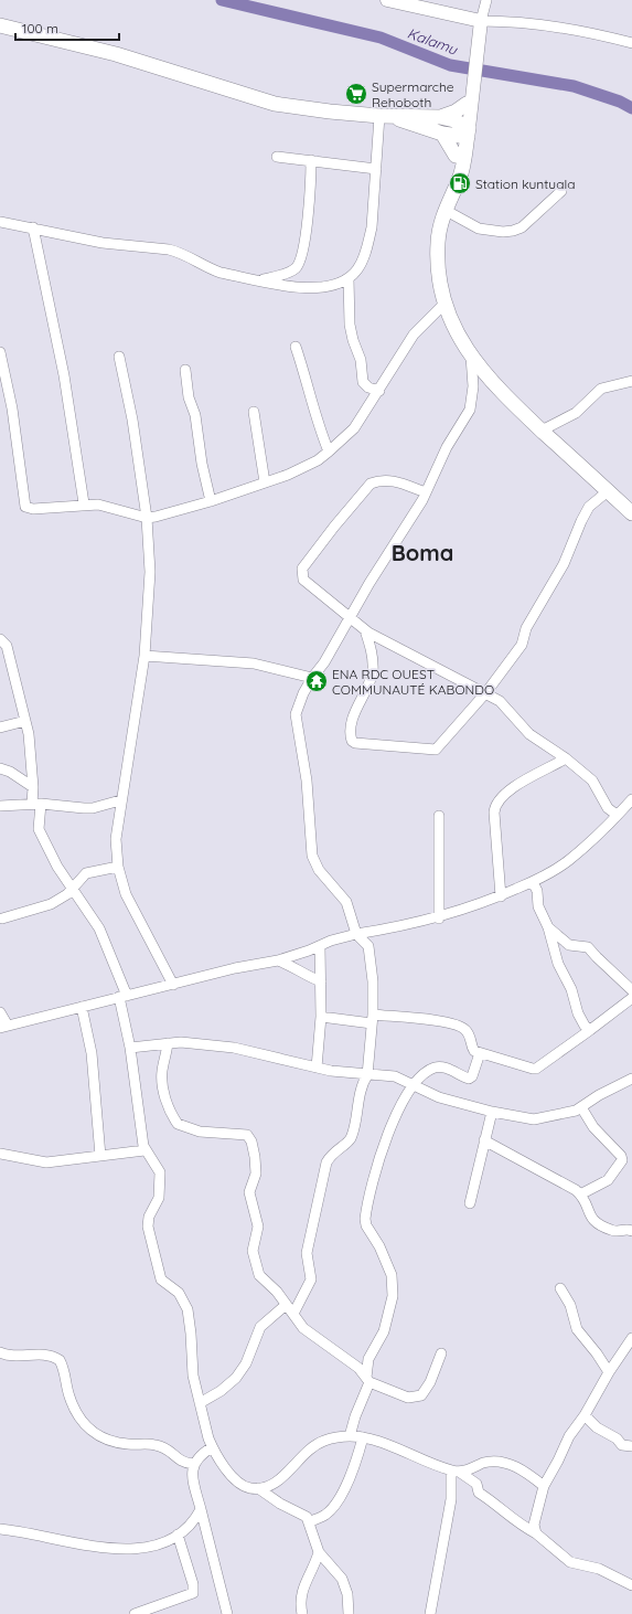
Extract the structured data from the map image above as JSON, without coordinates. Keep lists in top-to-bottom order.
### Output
{
  "districts": ["Boma"],
  "water": ["Kalamu"],
  "places": {
    "supermarket": ["Supermarche Rehoboth"],
    "fuel station": ["Station kuntuala"],
    "temple": ["ENA RDC OUEST COMMUNAUTÉ KABONDO"]
  },
  "scale_bar": "100 m"
}
